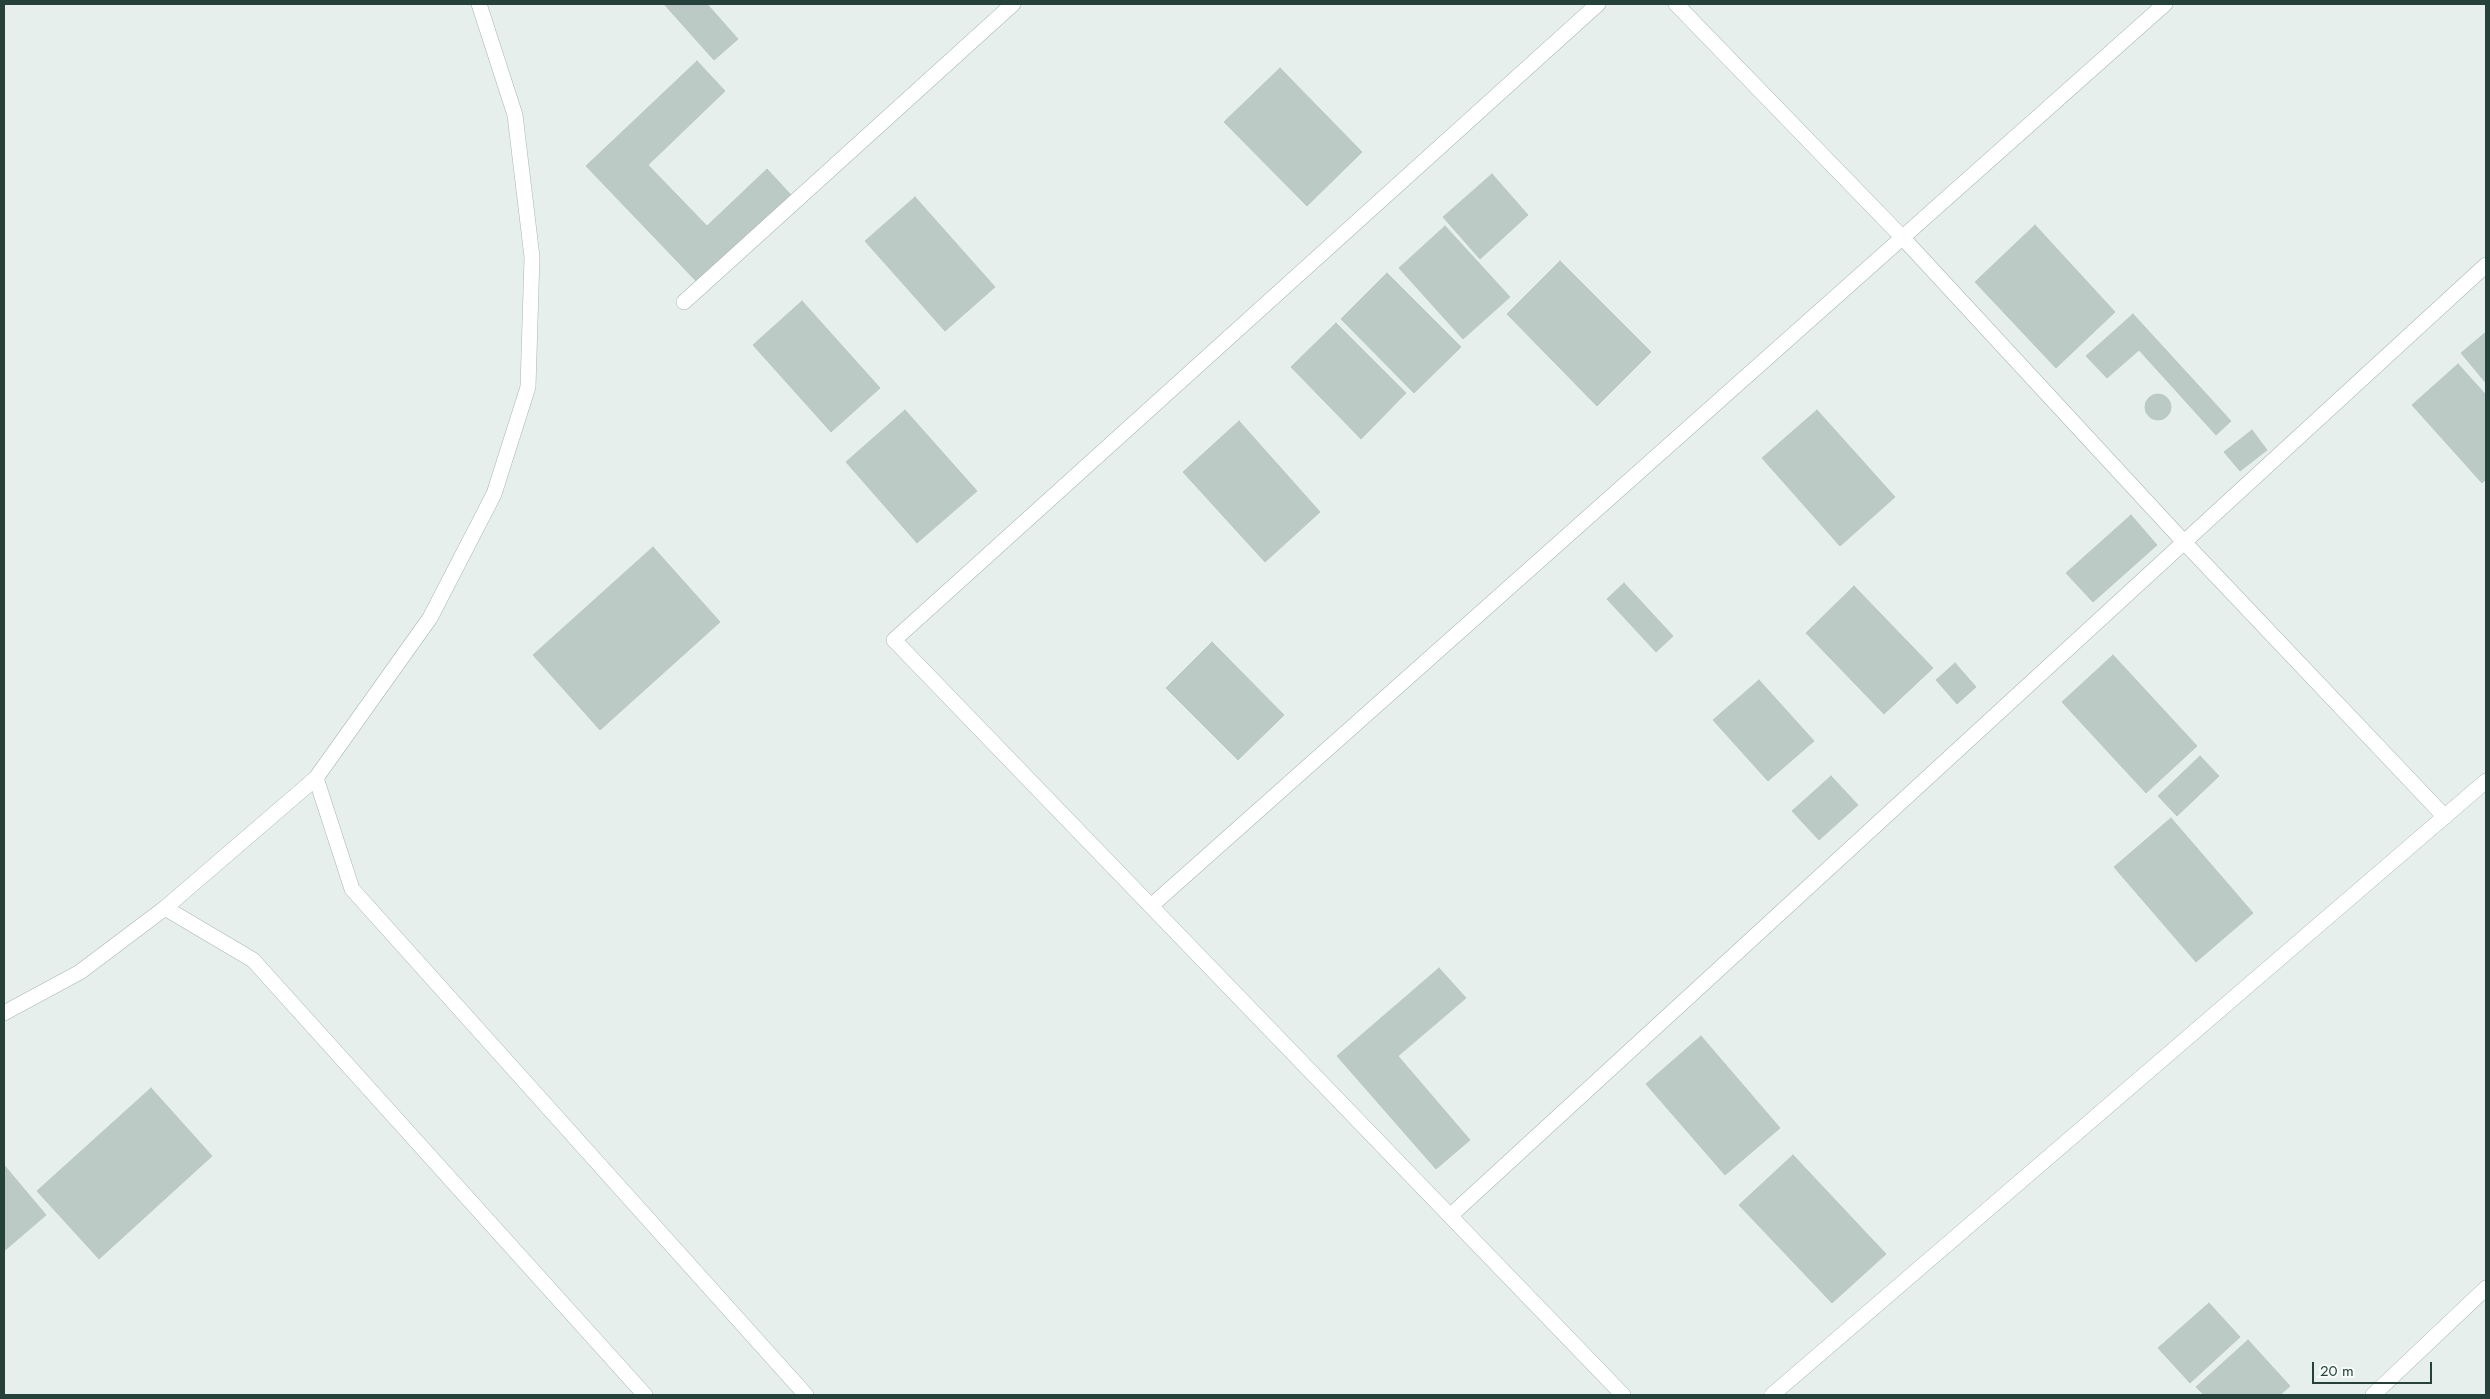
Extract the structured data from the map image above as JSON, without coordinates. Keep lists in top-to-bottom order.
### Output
{
  "scale_bar": "20 m"
}
